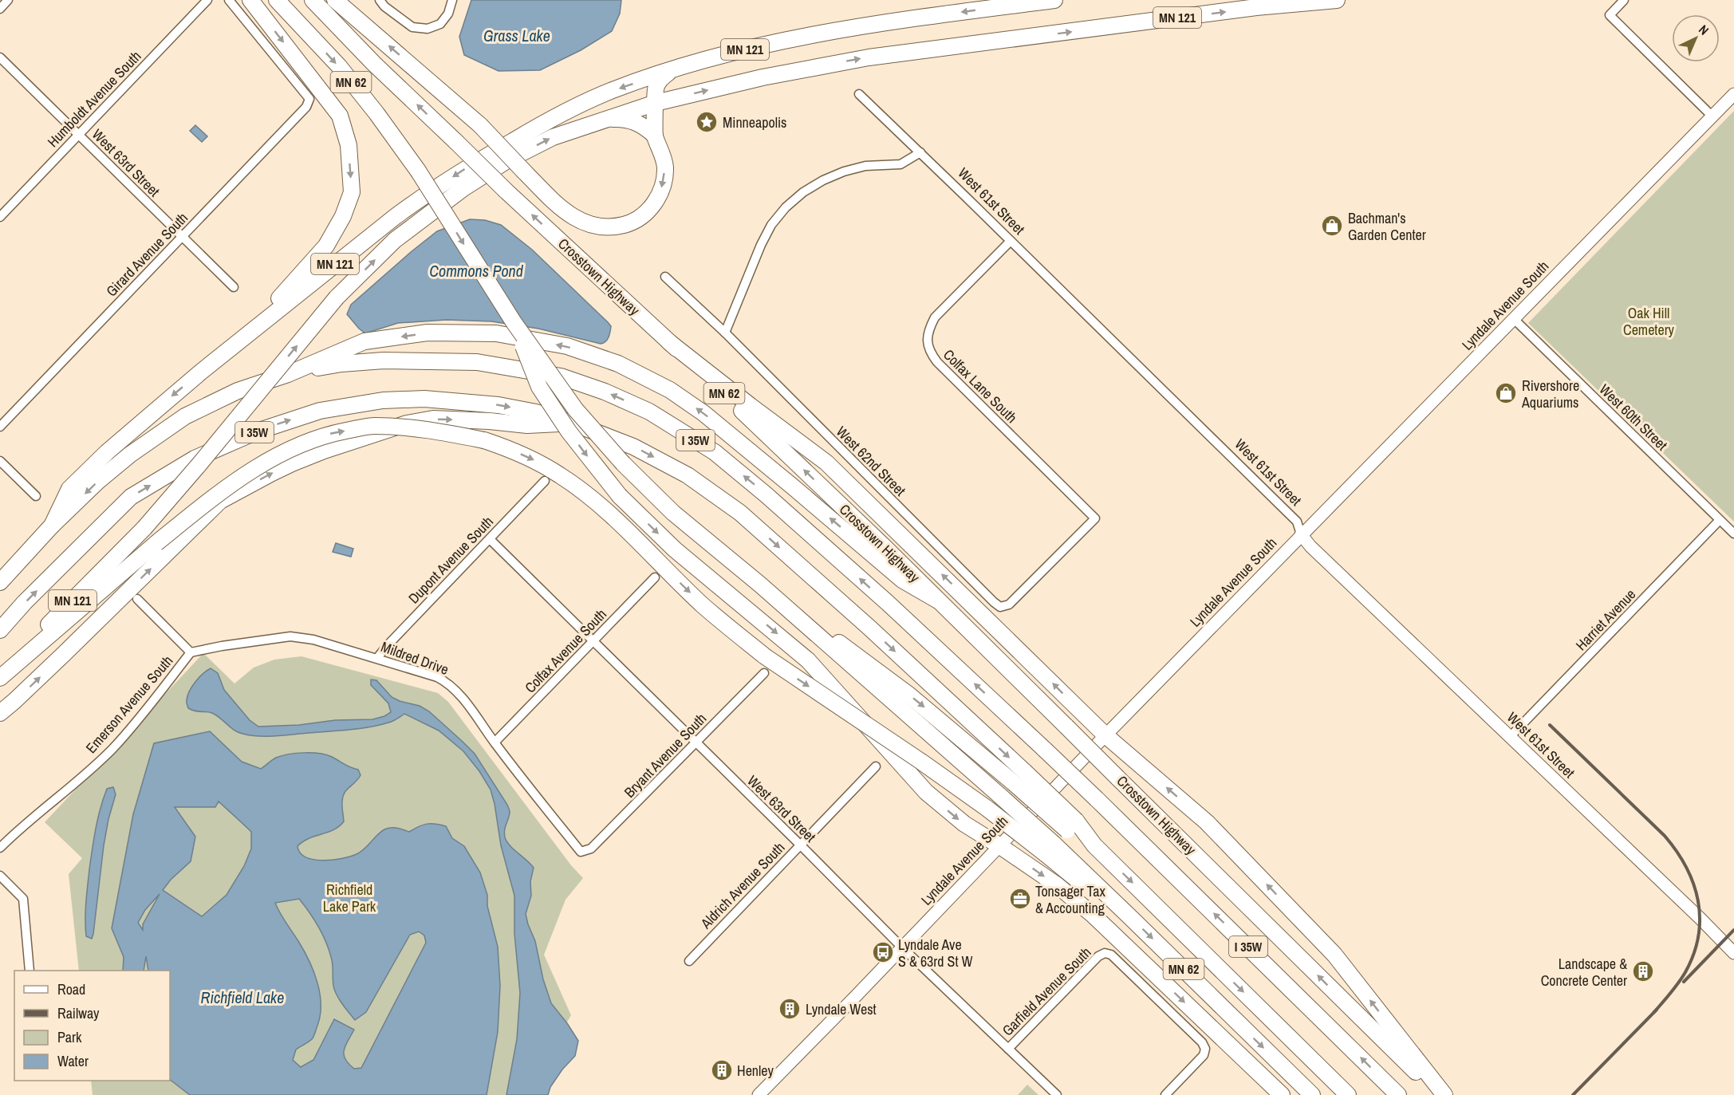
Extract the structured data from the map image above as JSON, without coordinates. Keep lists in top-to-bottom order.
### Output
{
  "streets": {
    "highway": [
      "MN 121",
      "MN 62",
      "Crosstown Highway",
      "I 35W"
    ],
    "main road": ["West 61st Street", "Lyndale Avenue South"],
    "street": [
      "Humboldt Avenue South",
      "West 63rd Street",
      "Girard Avenue South",
      "Colfax Lane South",
      "West 60th Street",
      "West 62nd Street",
      "Dupont Avenue South",
      "Harriet Avenue",
      "Colfax Avenue South",
      "Mildred Drive",
      "Emerson Avenue South",
      "Bryant Avenue South",
      "Aldrich Avenue South",
      "Garfield Avenue South"
    ]
  },
  "crossings": [
    ["MN 121", "I 35W"],
    ["Humboldt Avenue South", "West 63rd Street"],
    ["West 63rd Street", "Girard Avenue South"],
    ["West 63rd Street", "Lyndale Avenue South"],
    ["West 63rd Street", "Dupont Avenue South"],
    ["West 63rd Street", "Colfax Avenue South"],
    ["West 63rd Street", "Bryant Avenue South"],
    ["West 63rd Street", "Aldrich Avenue South"],
    ["West 63rd Street", "Garfield Avenue South"],
    ["West 61st Street", "Lyndale Avenue South"],
    ["West 61st Street", "Colfax Lane South"],
    ["West 61st Street", "Harriet Avenue"],
    ["Lyndale Avenue South", "West 60th Street"],
    ["Colfax Lane South", "West 62nd Street"],
    ["West 60th Street", "Harriet Avenue"],
    ["Dupont Avenue South", "Mildred Drive"],
    ["Colfax Avenue South", "Mildred Drive"],
    ["Mildred Drive", "Emerson Avenue South"],
    ["Mildred Drive", "Bryant Avenue South"]
  ],
  "water": ["Grass Lake", "Commons Pond", "Richfield Lake"],
  "parks": ["Oak Hill Cemetery", "Richfield Lake Park"],
  "places": {
    "place": ["Minneapolis"],
    "shop": ["Bachman's Garden Center", "Rivershore Aquariums"],
    "office": ["Tonsager Tax & Accounting"],
    "bus stop": ["Lyndale Ave S & 63rd St W"],
    "building": ["Landscape & Concrete Center", "Lyndale West", "Henley"]
  },
  "legend": [
    "Road",
    "Railway",
    "Park",
    "Water"
  ],
  "north": "top right"
}
